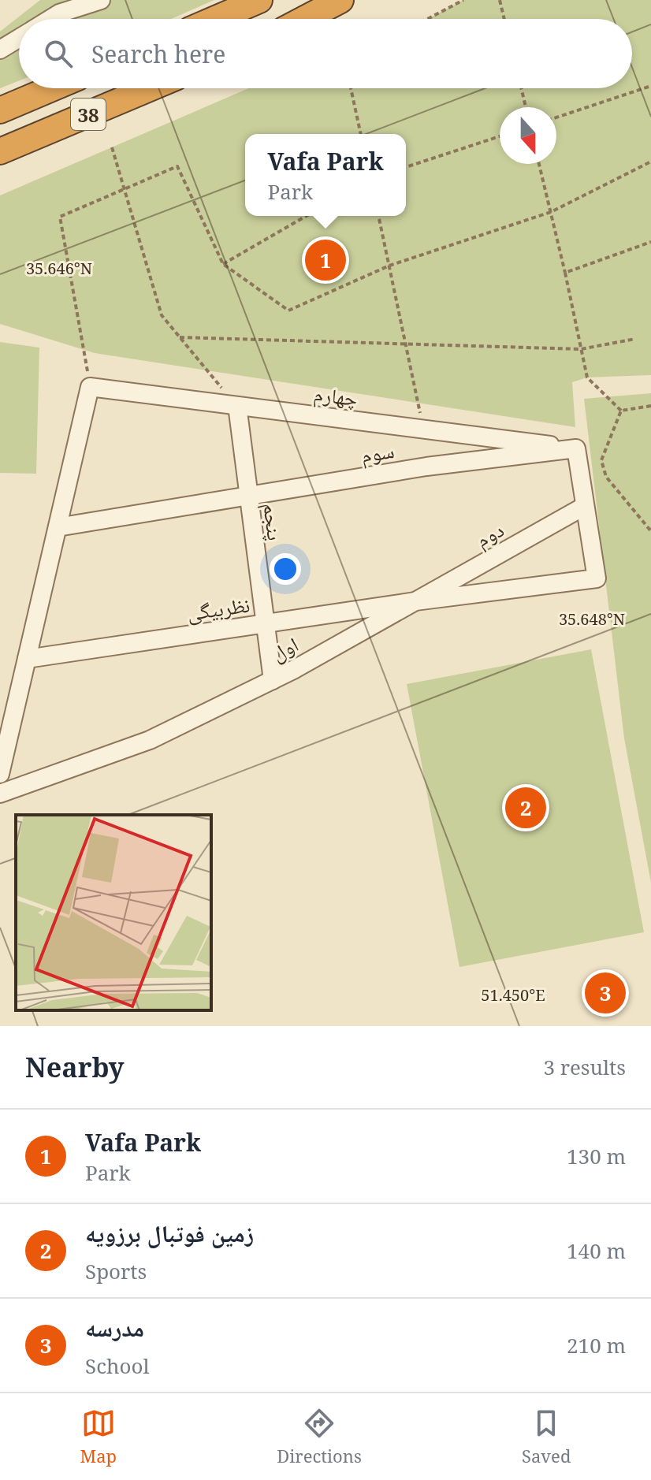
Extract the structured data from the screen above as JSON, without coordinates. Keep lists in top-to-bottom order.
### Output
{
  "streets": {
    "highway": ["38"],
    "street": [
      "چهارم",
      "سوم",
      "پنجم",
      "دوم",
      "نظربیگی",
      "اول"
    ]
  },
  "crossings": [
    ["چهارم", "سوم"],
    ["چهارم", "پنجم"],
    ["سوم", "پنجم"],
    ["پنجم", "نظربیگی"],
    ["پنجم", "اول"],
    ["دوم", "نظربیگی"],
    ["دوم", "اول"],
    ["نظربیگی", "اول"]
  ],
  "north": "bottom",
  "page": {
    "search": "Search here",
    "popup": ["Vafa Park", "Park"],
    "pins": ["1", "2", "3"],
    "heading": ["Nearby", "3 results"],
    "list": [
      {
        "mark": "1",
        "name": "Vafa Park",
        "note": "Park",
        "value": "130 m"
      },
      {
        "mark": "2",
        "name": "زمین فوتبال برزویه",
        "note": "Sports",
        "value": "140 m"
      },
      {
        "mark": "3",
        "name": "مدرسه",
        "note": "School",
        "value": "210 m"
      }
    ],
    "nav": ["Map", "Directions", "Saved"]
  },
  "coordinates": ["35.646°N", "35.648°N", "51.450°E"]
}
